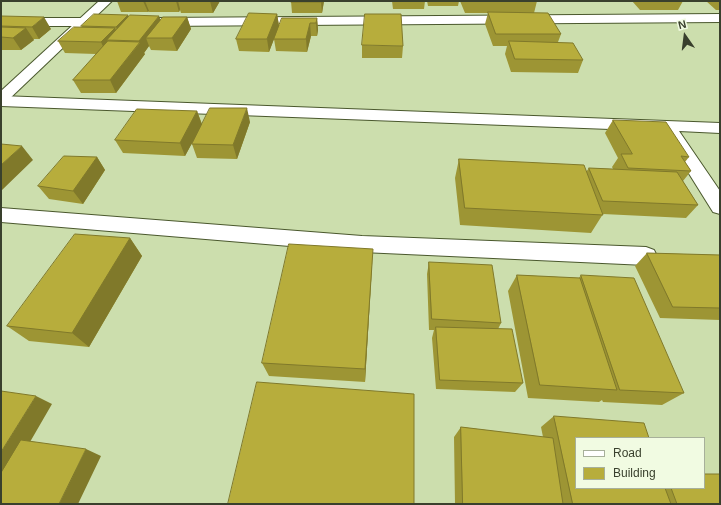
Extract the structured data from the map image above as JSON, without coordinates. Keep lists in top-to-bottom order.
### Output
{
  "legend": ["Road", "Building"],
  "north": "top"
}
